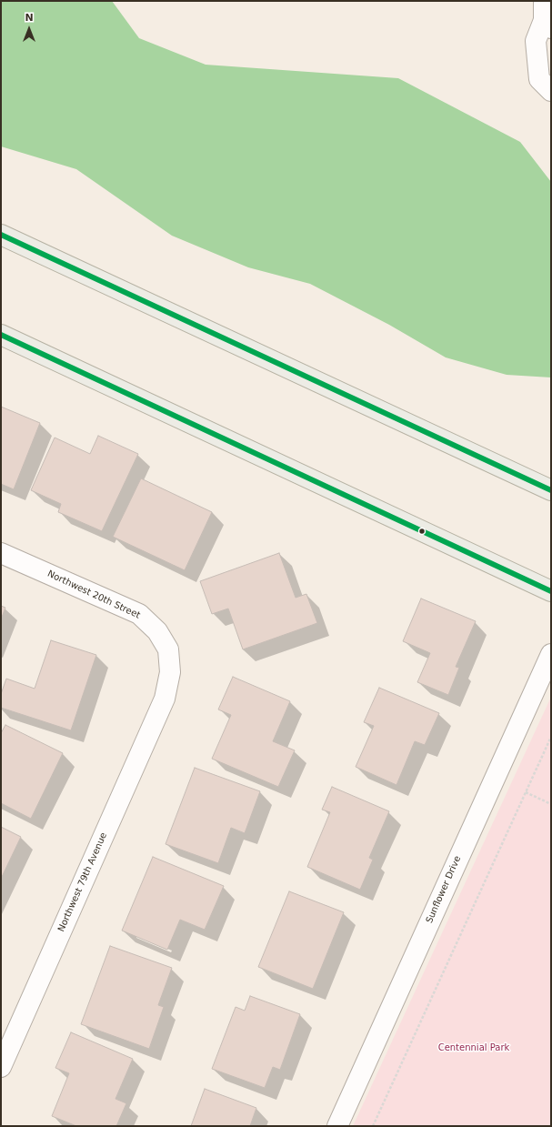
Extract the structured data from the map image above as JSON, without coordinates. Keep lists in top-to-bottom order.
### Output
{
  "streets": {
    "street": ["Northwest 20th Street", "Northwest 79th Avenue", "Sunflower Drive"]
  },
  "crossings": [
    ["Northwest 20th Street", "Northwest 79th Avenue"]
  ],
  "parks": ["Centennial Park"],
  "north": "top"
}
